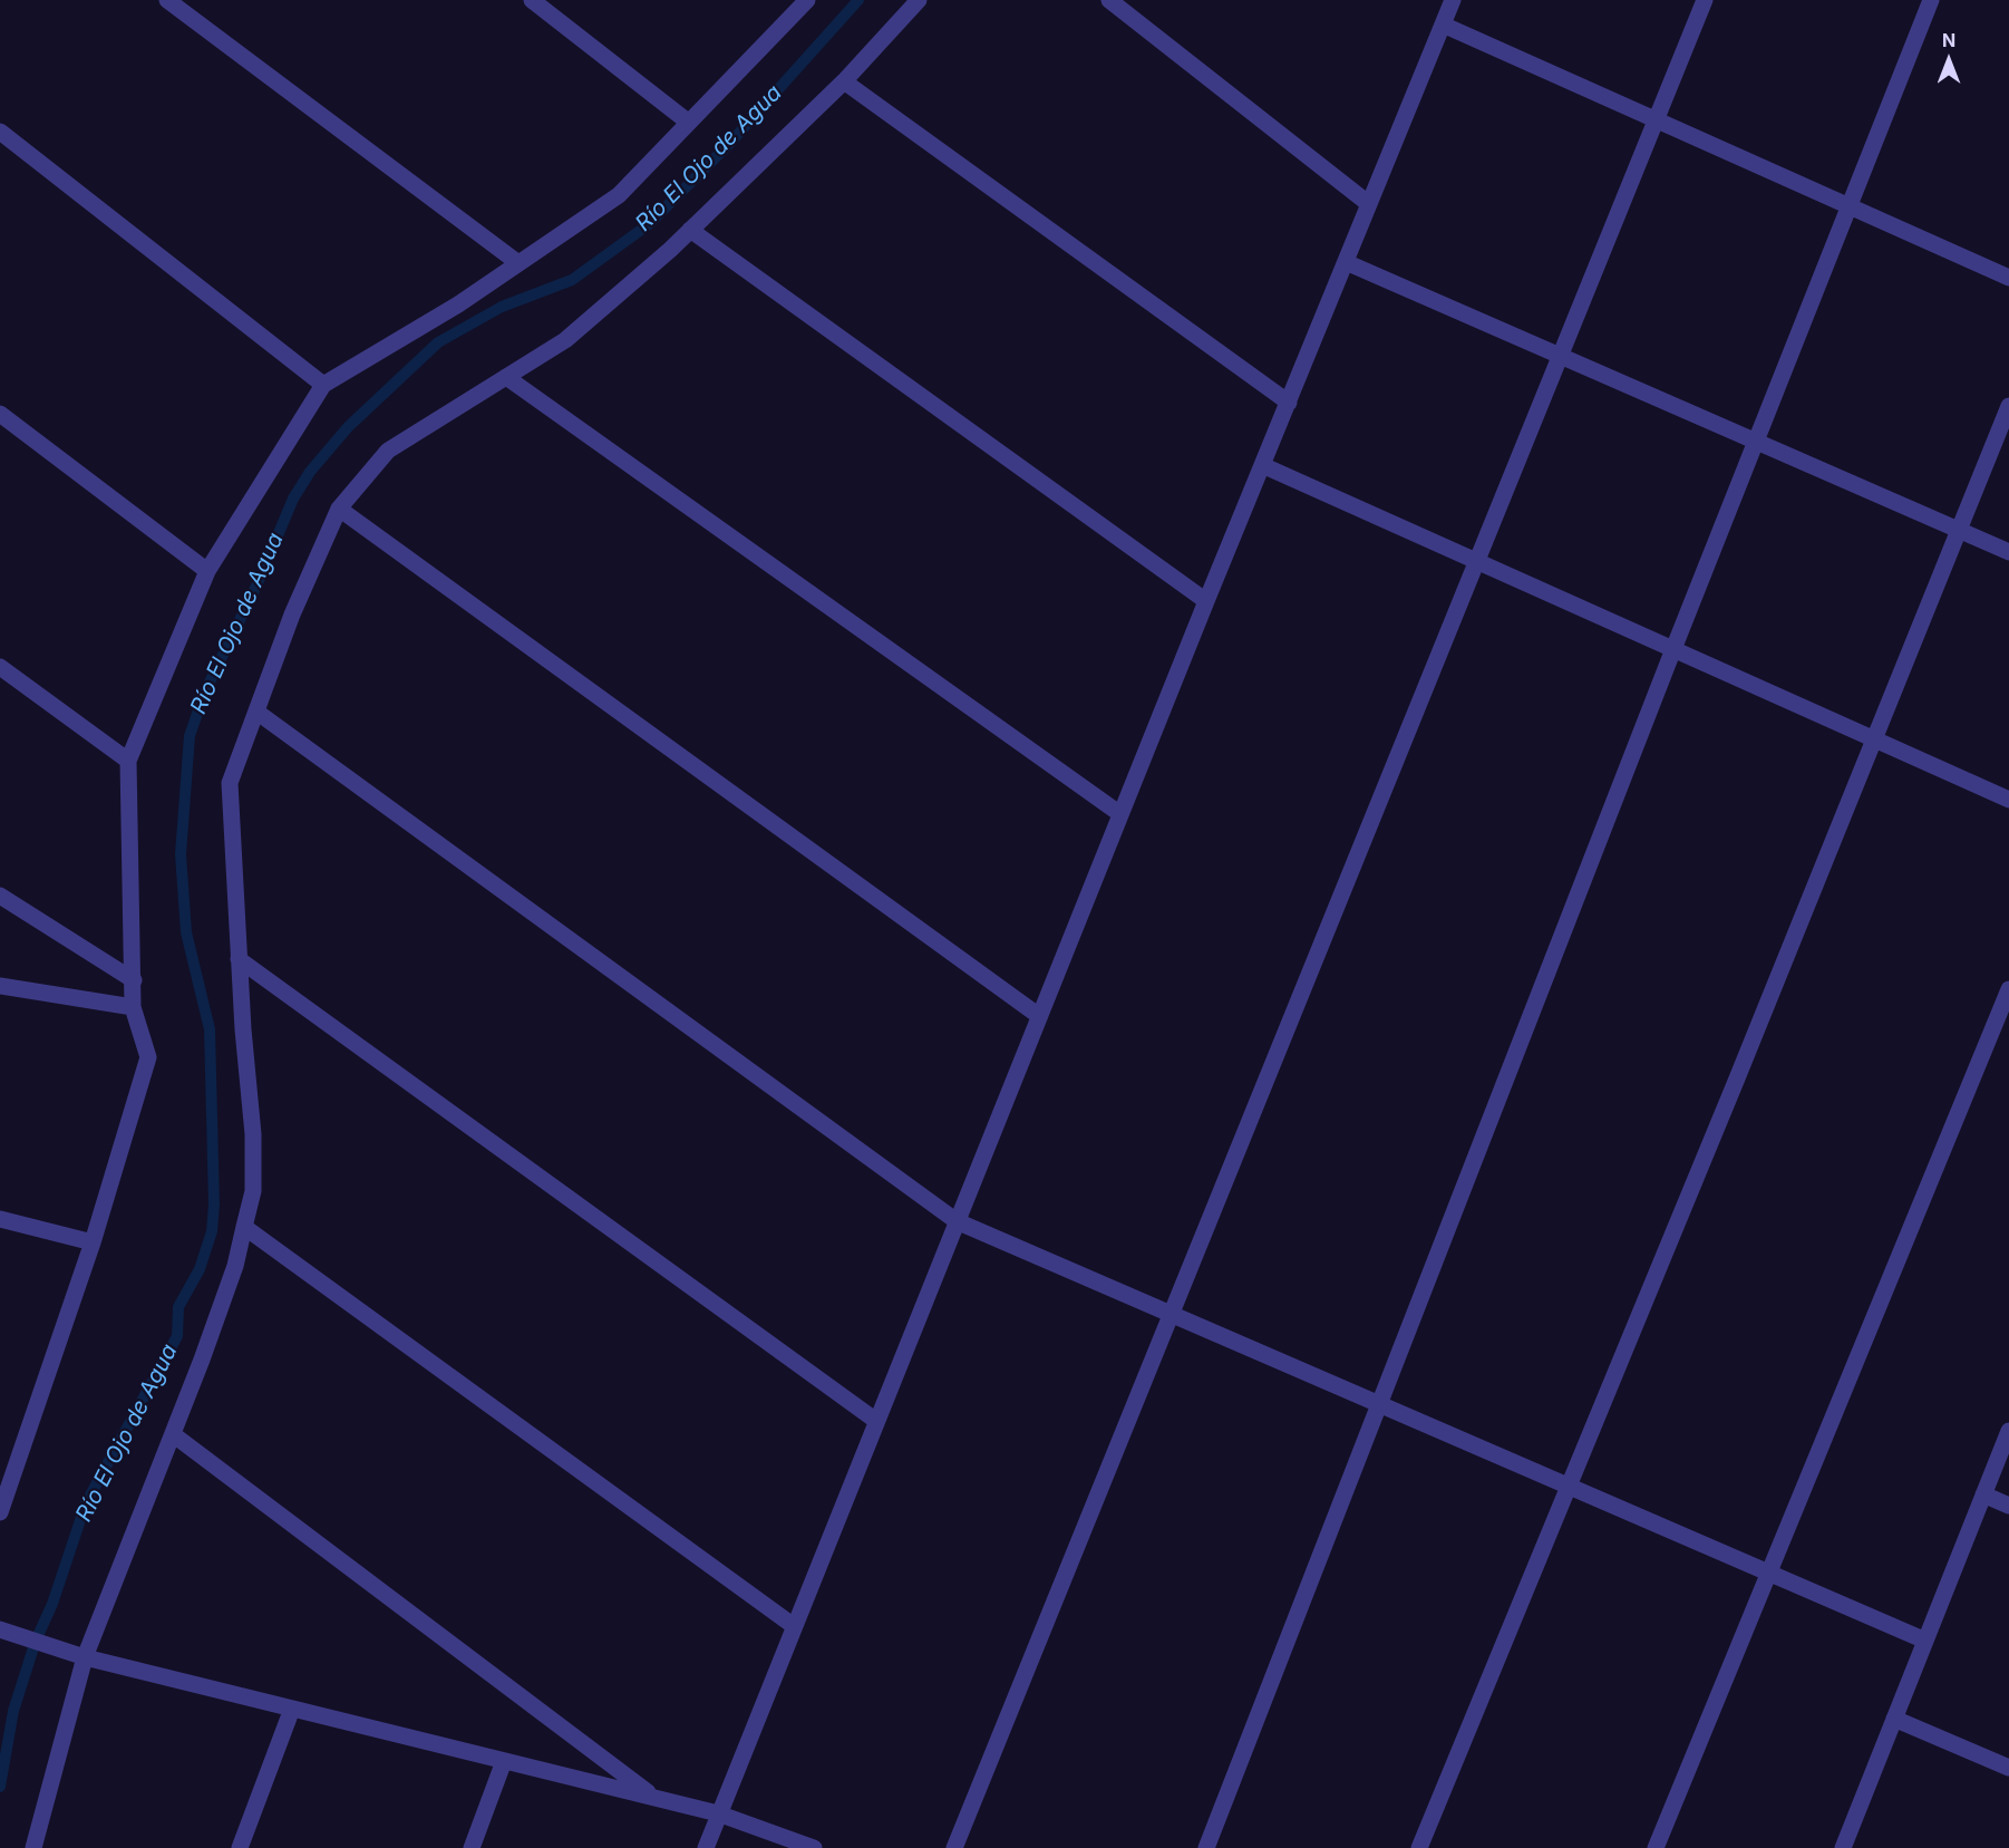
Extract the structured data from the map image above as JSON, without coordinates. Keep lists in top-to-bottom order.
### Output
{
  "water": ["Río El Ojo de Agua"],
  "north": "top"
}
